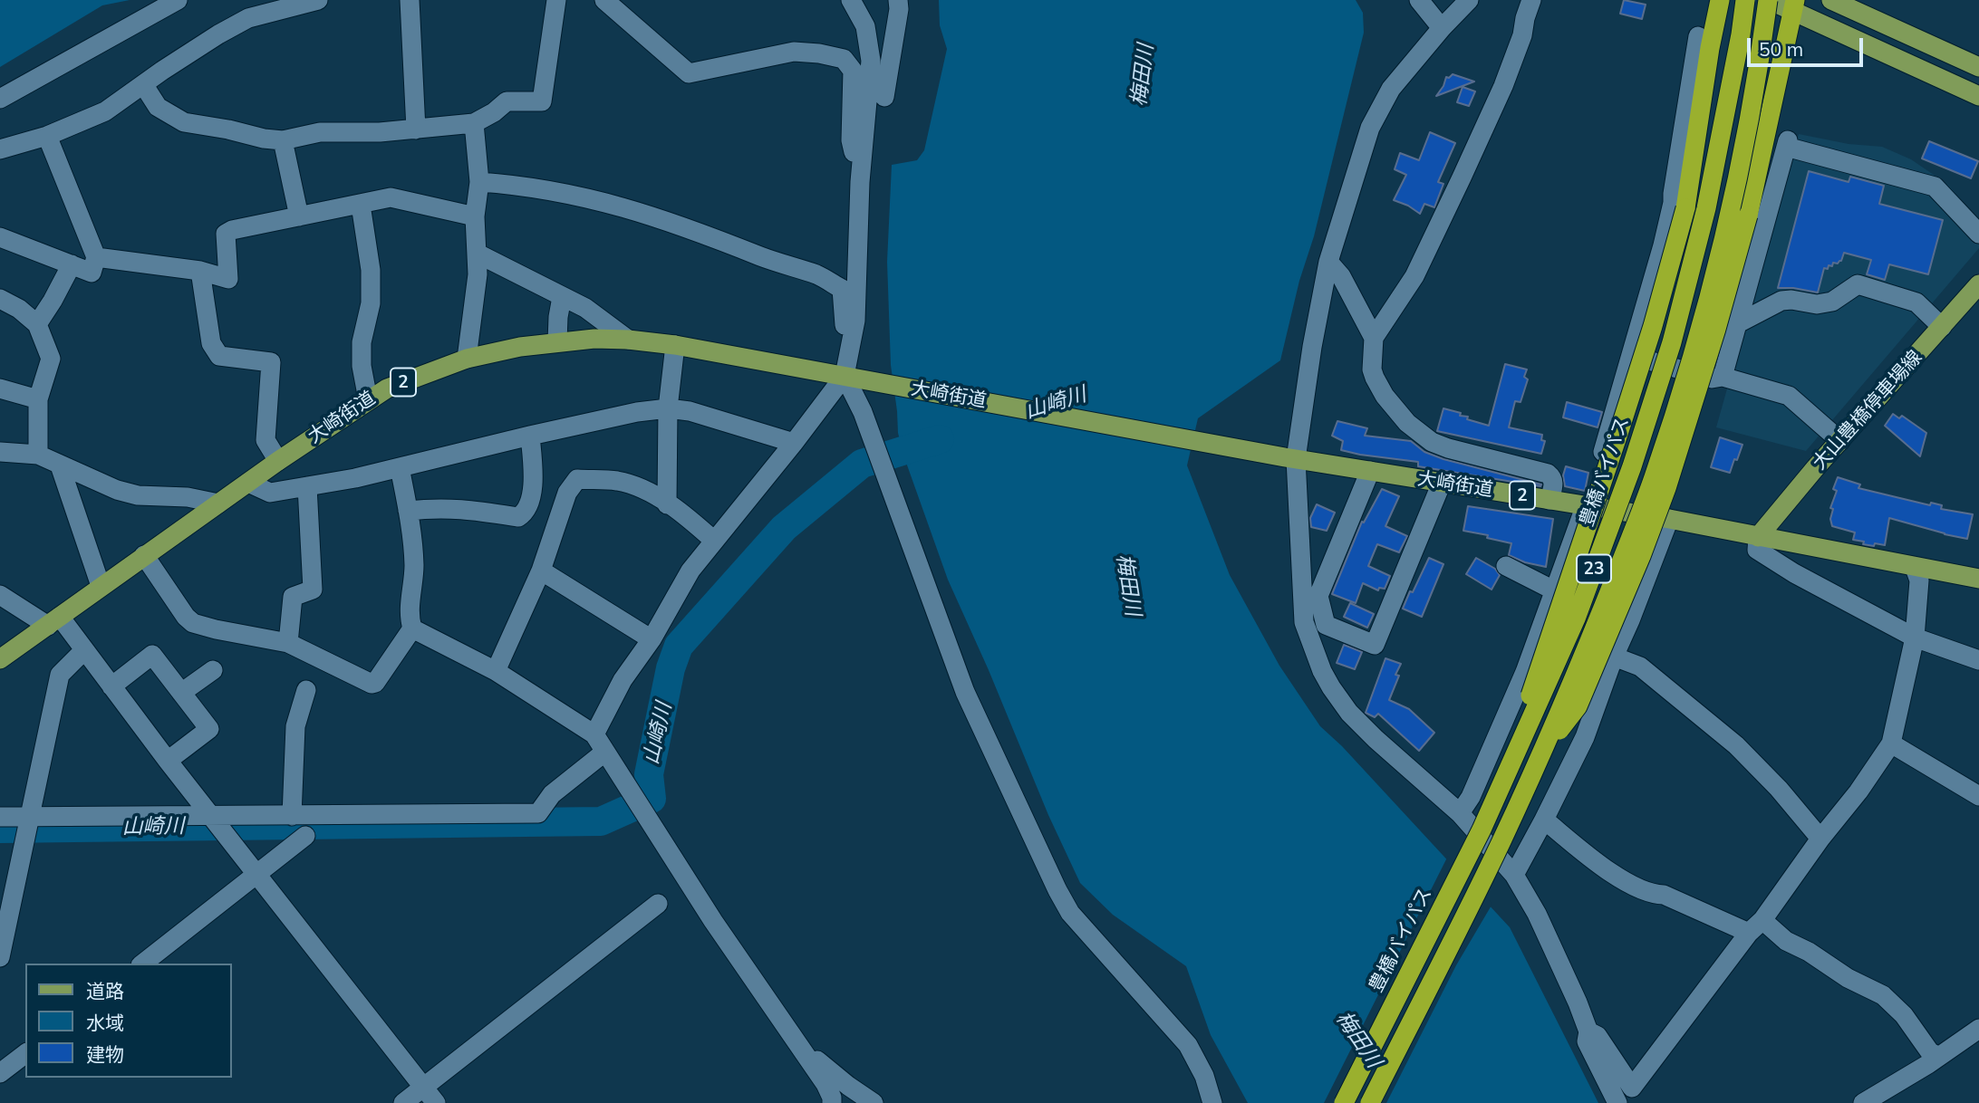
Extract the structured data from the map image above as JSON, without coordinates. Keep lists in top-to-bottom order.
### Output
{
  "streets": {
    "highway": ["豊橋バイパス", "23"],
    "main road": ["2", "大崎街道", "大山豊橋停車場線"]
  },
  "crossings": [
    ["大崎街道", "大山豊橋停車場線"],
    ["豊橋バイパス", "23"]
  ],
  "water": ["梅田川", "山崎川"],
  "legend": ["道路", "水域", "建物"],
  "scale_bar": "50 m"
}
